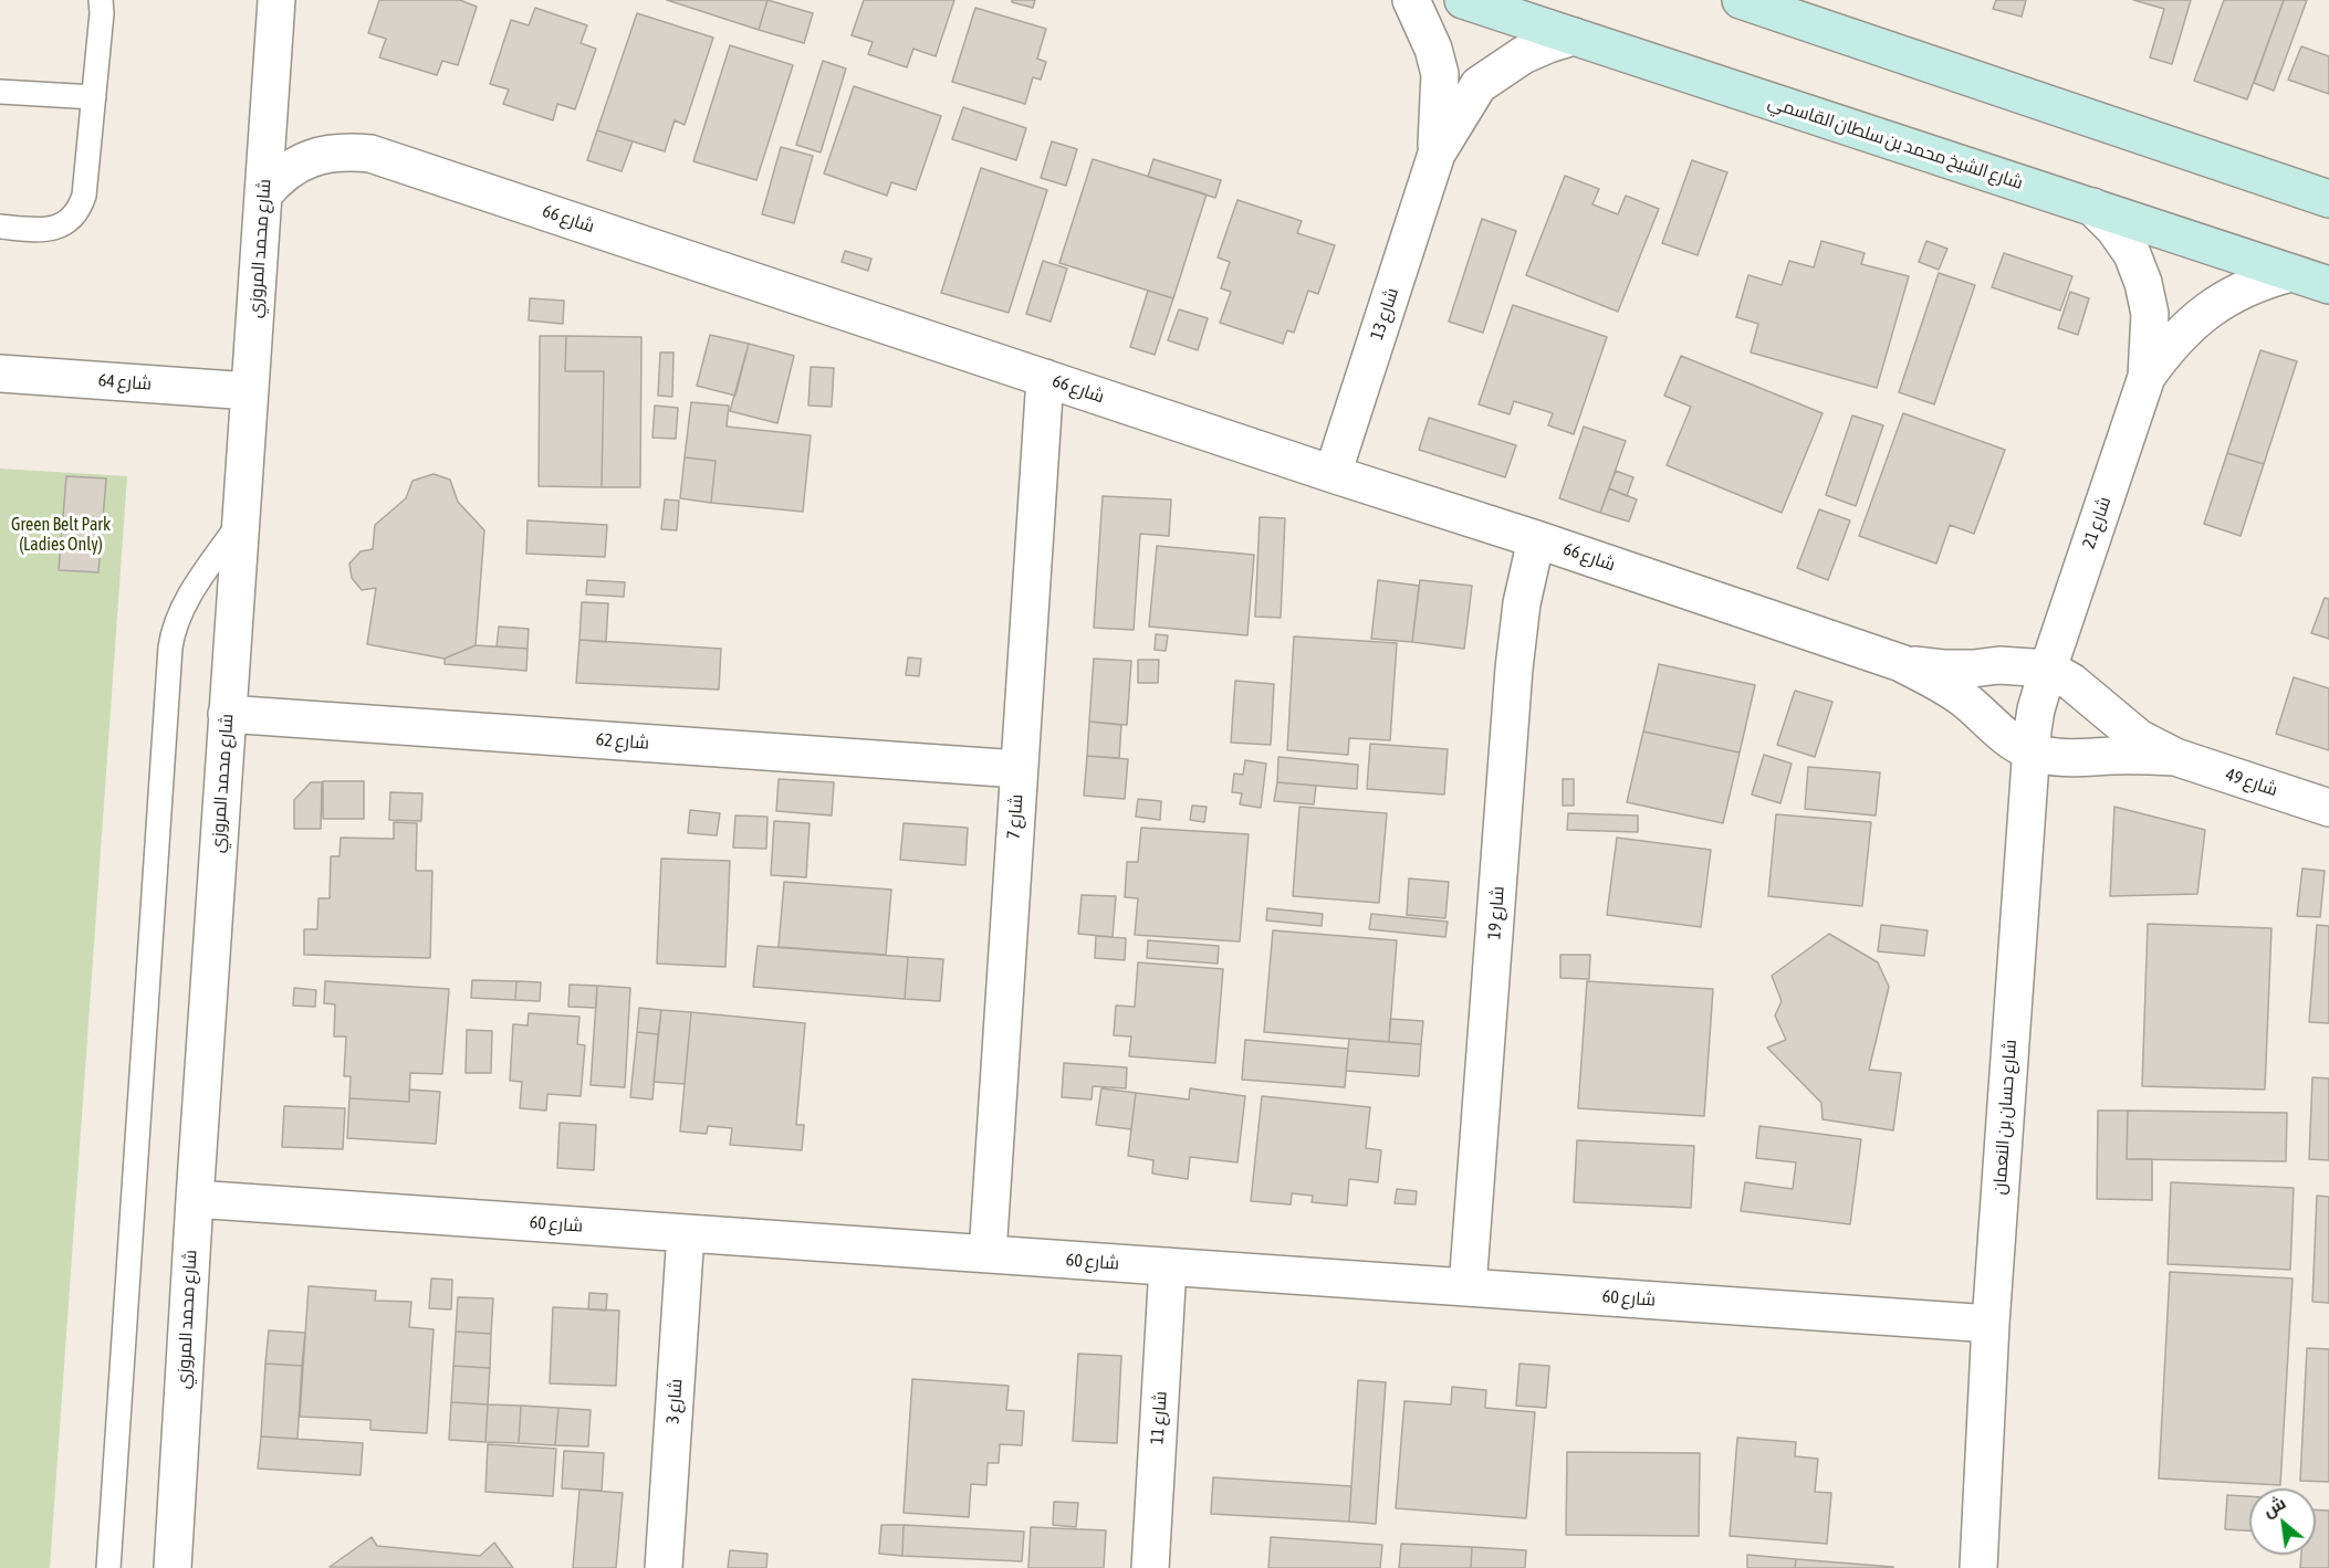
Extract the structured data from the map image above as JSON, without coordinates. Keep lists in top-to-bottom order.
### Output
{
  "streets": {
    "main road": ["شارع الشيخ محمد بن سلطان القاسمي"],
    "street": [
      "شارع 66",
      "شارع محمد المروزي",
      "شارع 13",
      "شارع 64",
      "شارع 21",
      "شارع 62",
      "شارع 49",
      "شارع 7",
      "شارع 19",
      "شارع حسان بن النعمان",
      "شارع 60",
      "شارع 3",
      "شارع 11"
    ]
  },
  "crossings": [
    ["شارع الشيخ محمد بن سلطان القاسمي", "شارع 13"],
    ["شارع الشيخ محمد بن سلطان القاسمي", "شارع 21"],
    ["شارع 66", "شارع محمد المروزي"],
    ["شارع 66", "شارع 13"],
    ["شارع 66", "شارع 21"],
    ["شارع 66", "شارع 49"],
    ["شارع 66", "شارع 7"],
    ["شارع 66", "شارع 19"],
    ["شارع 66", "شارع حسان بن النعمان"],
    ["شارع محمد المروزي", "شارع 64"],
    ["شارع محمد المروزي", "شارع 62"],
    ["شارع محمد المروزي", "شارع 60"],
    ["شارع 21", "شارع 49"],
    ["شارع 21", "شارع حسان بن النعمان"],
    ["شارع 62", "شارع 7"],
    ["شارع 49", "شارع حسان بن النعمان"],
    ["شارع 7", "شارع 60"],
    ["شارع 19", "شارع 60"],
    ["شارع حسان بن النعمان", "شارع 60"],
    ["شارع 60", "شارع 3"],
    ["شارع 60", "شارع 11"]
  ],
  "parks": ["Green Belt Park (Ladies Only)"],
  "north": "top left"
}
